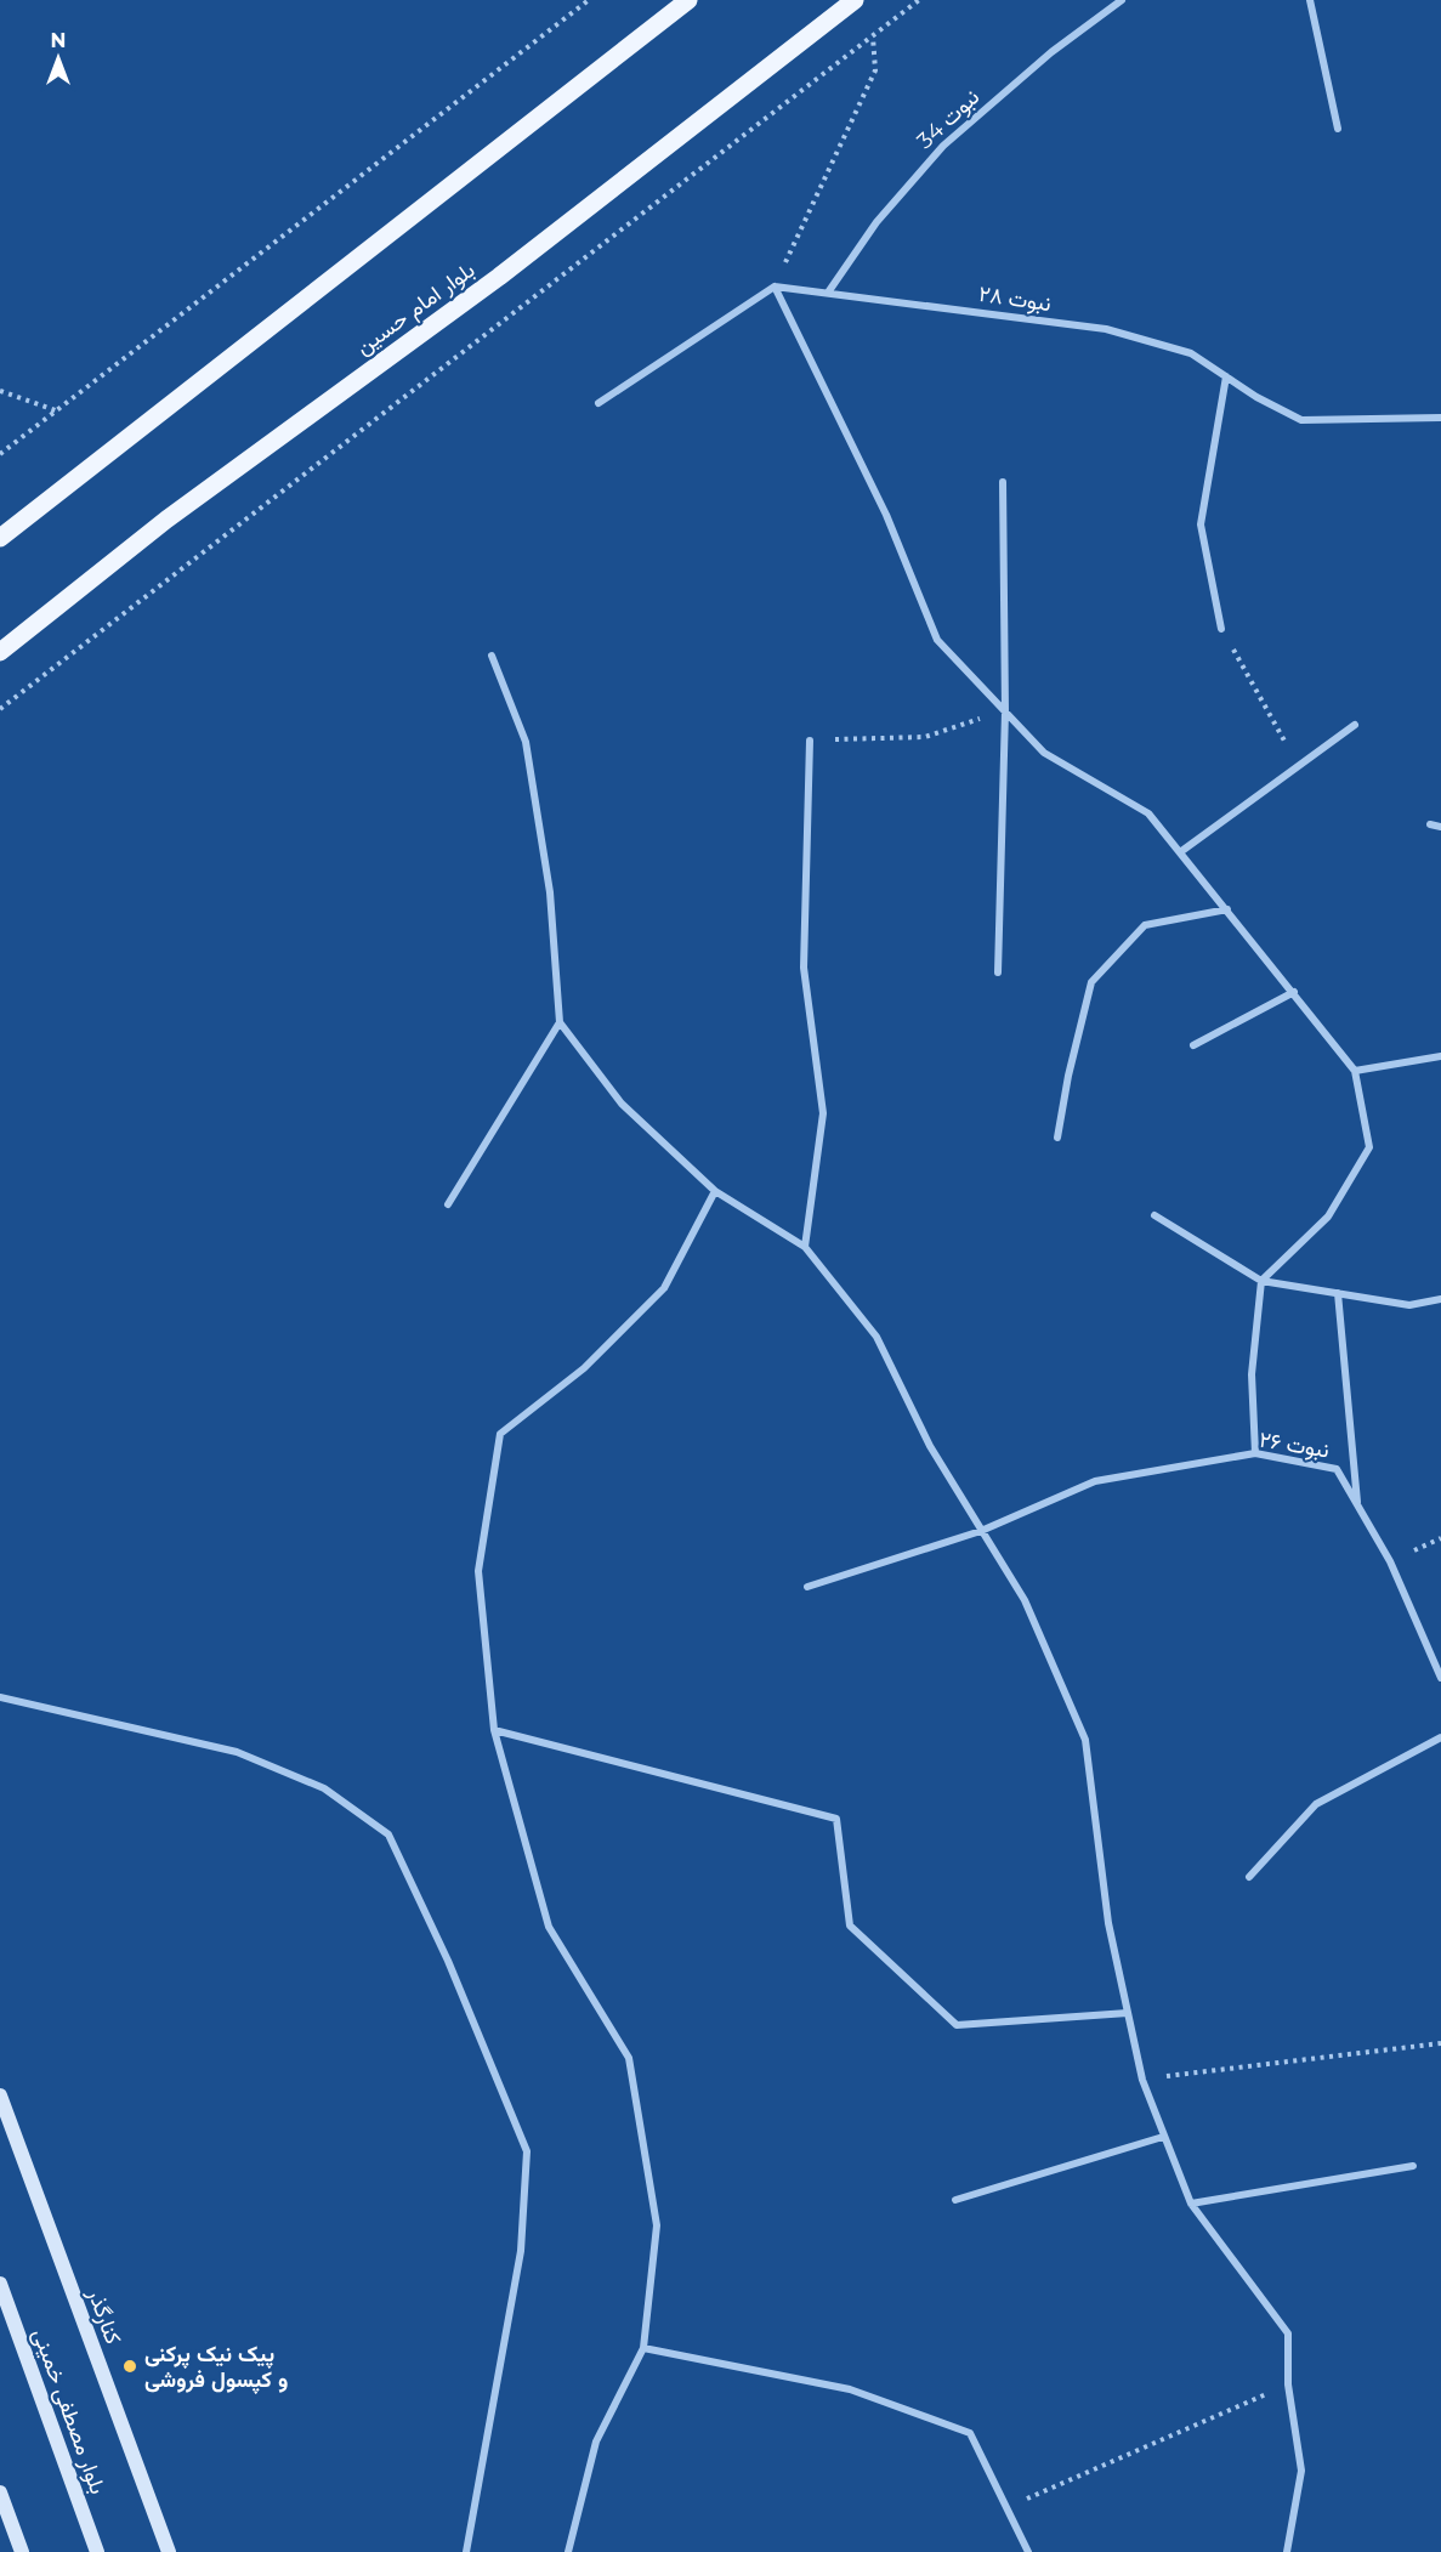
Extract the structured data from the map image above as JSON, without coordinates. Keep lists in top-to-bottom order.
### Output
{
  "streets": {
    "main road": ["بلوار امام حسین"],
    "street": [
      "نبوت 34",
      "نبوت ۲۸",
      "نبوت ۲۶",
      "کنارگذر",
      "بلوار مصطفی خمینی"
    ]
  },
  "crossings": [
    ["نبوت 34", "نبوت ۲۸"]
  ],
  "places": ["پیک نیک پرکنی و کپسول فروشی"],
  "north": "top"
}
